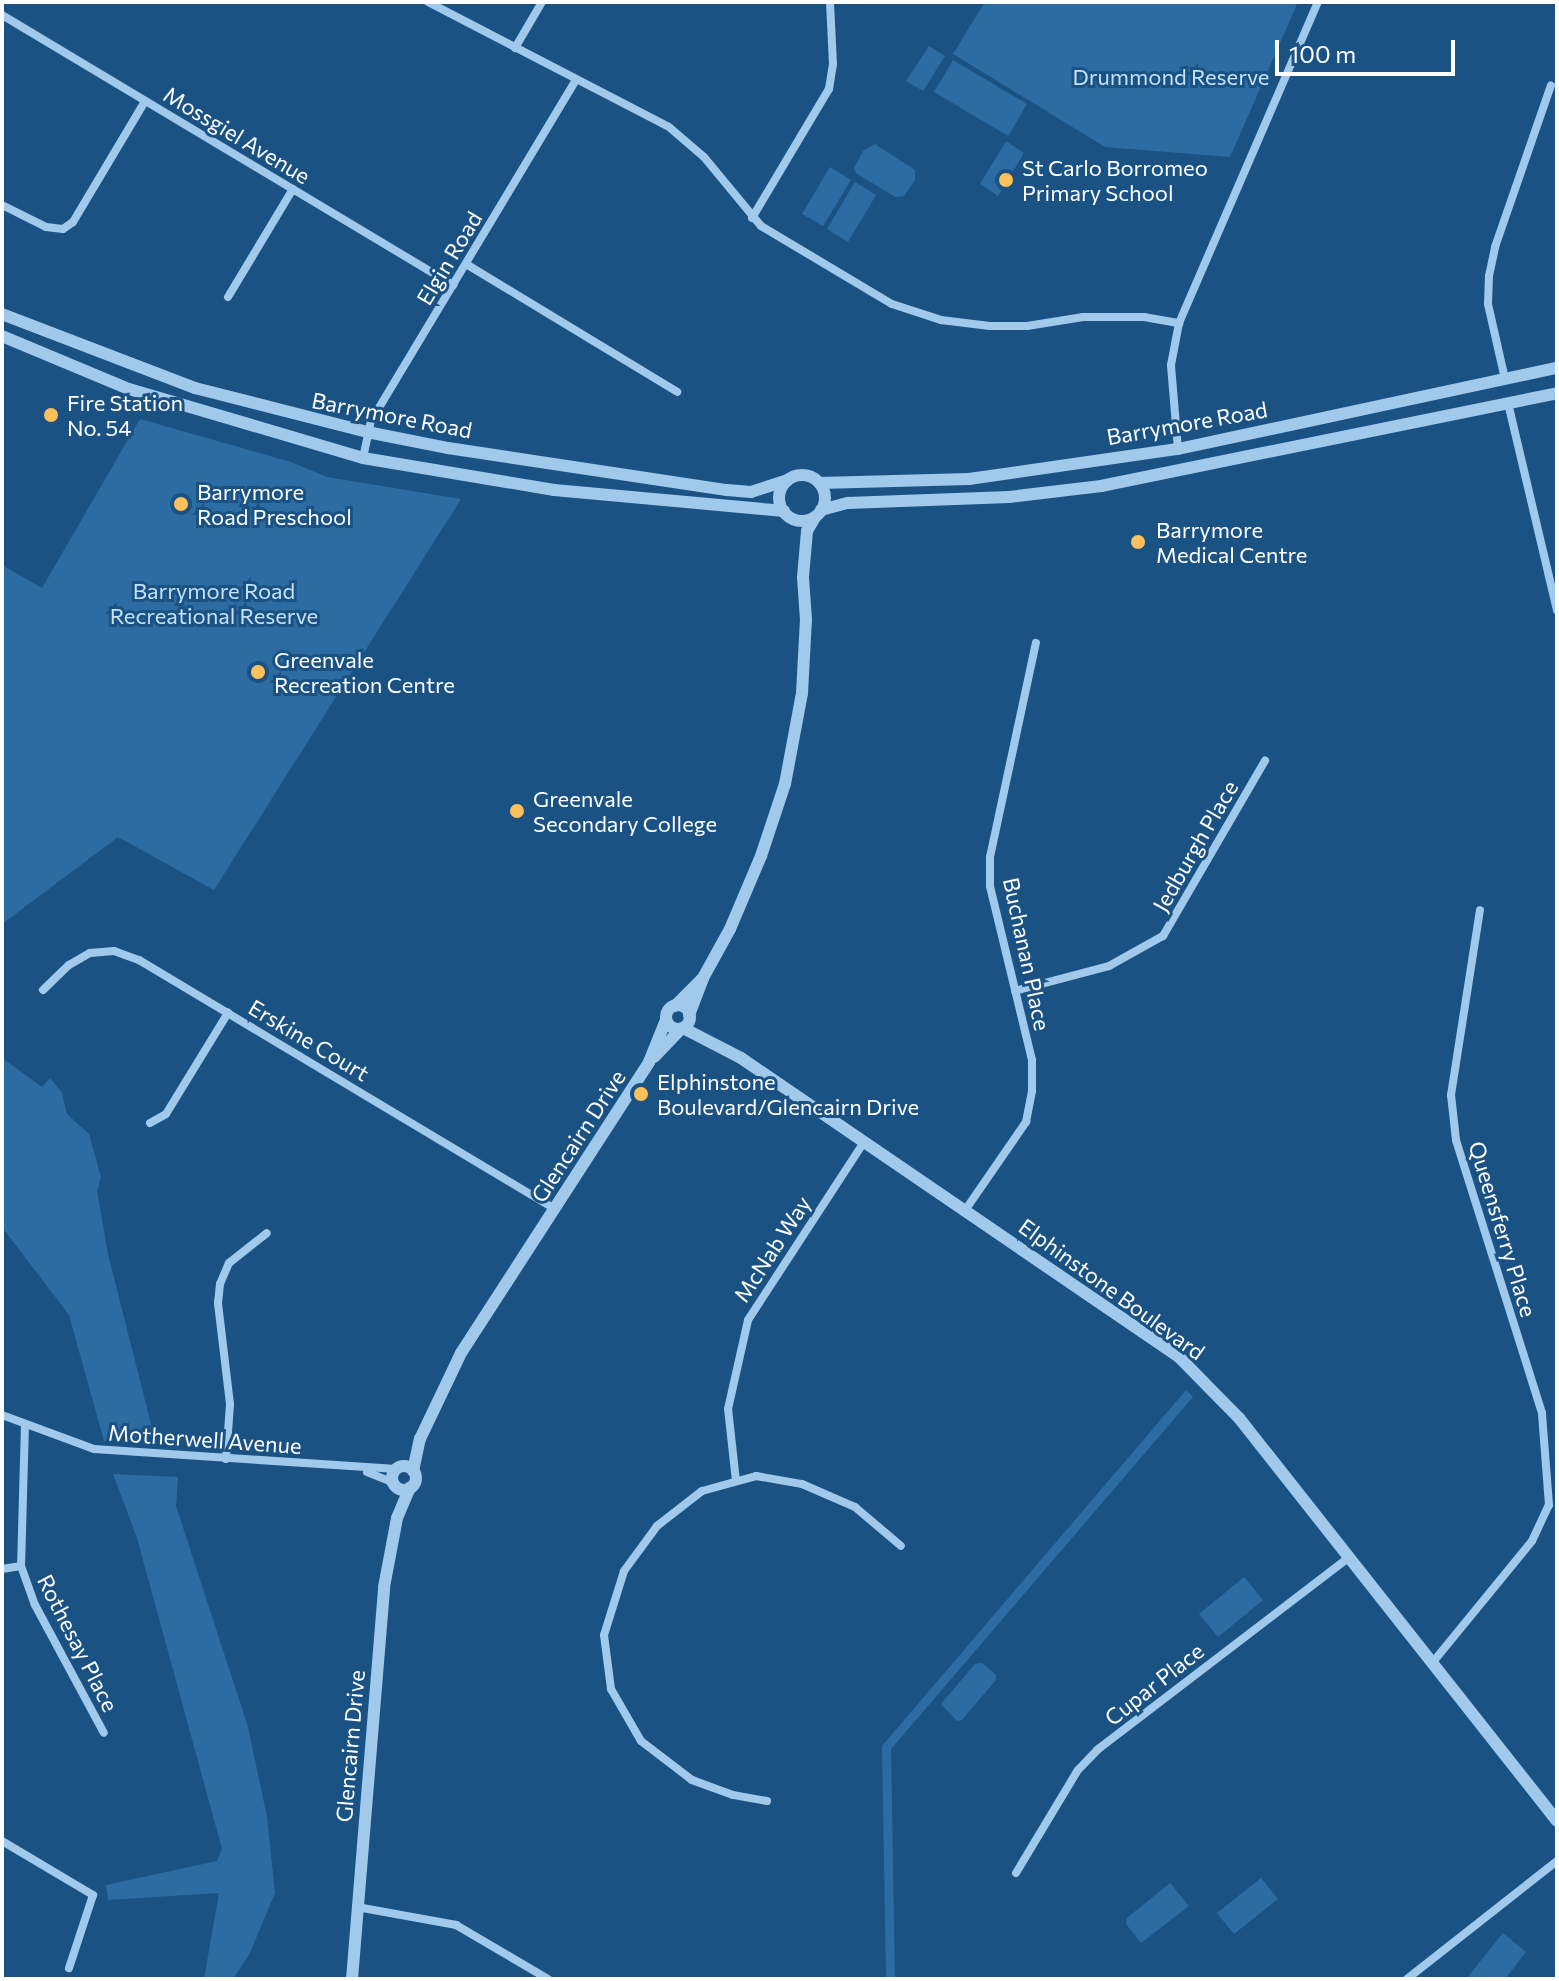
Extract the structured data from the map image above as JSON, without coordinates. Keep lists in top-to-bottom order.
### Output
{
  "streets": {
    "street": [
      "Mossgiel Avenue",
      "Elgin Road",
      "Barrymore Road",
      "Jedburgh Place",
      "Buchanan Place",
      "Erskine Court",
      "Glencairn Drive",
      "Queensferry Place",
      "McNab Way",
      "Elphinstone Boulevard",
      "Motherwell Avenue",
      "Rothesay Place",
      "Cupar Place"
    ]
  },
  "crossings": [
    ["Mossgiel Avenue", "Elgin Road"],
    ["Elgin Road", "Barrymore Road"],
    ["Barrymore Road", "Glencairn Drive"],
    ["Jedburgh Place", "Buchanan Place"],
    ["Buchanan Place", "Elphinstone Boulevard"],
    ["Erskine Court", "Glencairn Drive"],
    ["Glencairn Drive", "Elphinstone Boulevard"],
    ["Glencairn Drive", "Motherwell Avenue"],
    ["Queensferry Place", "Elphinstone Boulevard"],
    ["McNab Way", "Elphinstone Boulevard"],
    ["Elphinstone Boulevard", "Cupar Place"],
    ["Motherwell Avenue", "Rothesay Place"]
  ],
  "parks": ["Drummond Reserve", "Barrymore Road Recreational Reserve"],
  "places": [
    "St Carlo Borromeo Primary School",
    "Fire Station No. 54",
    "Barrymore Road Preschool",
    "Barrymore Medical Centre",
    "Greenvale Recreation Centre",
    "Greenvale Secondary College",
    "Elphinstone Boulevard/Glencairn Drive"
  ],
  "scale_bar": "100 m"
}
